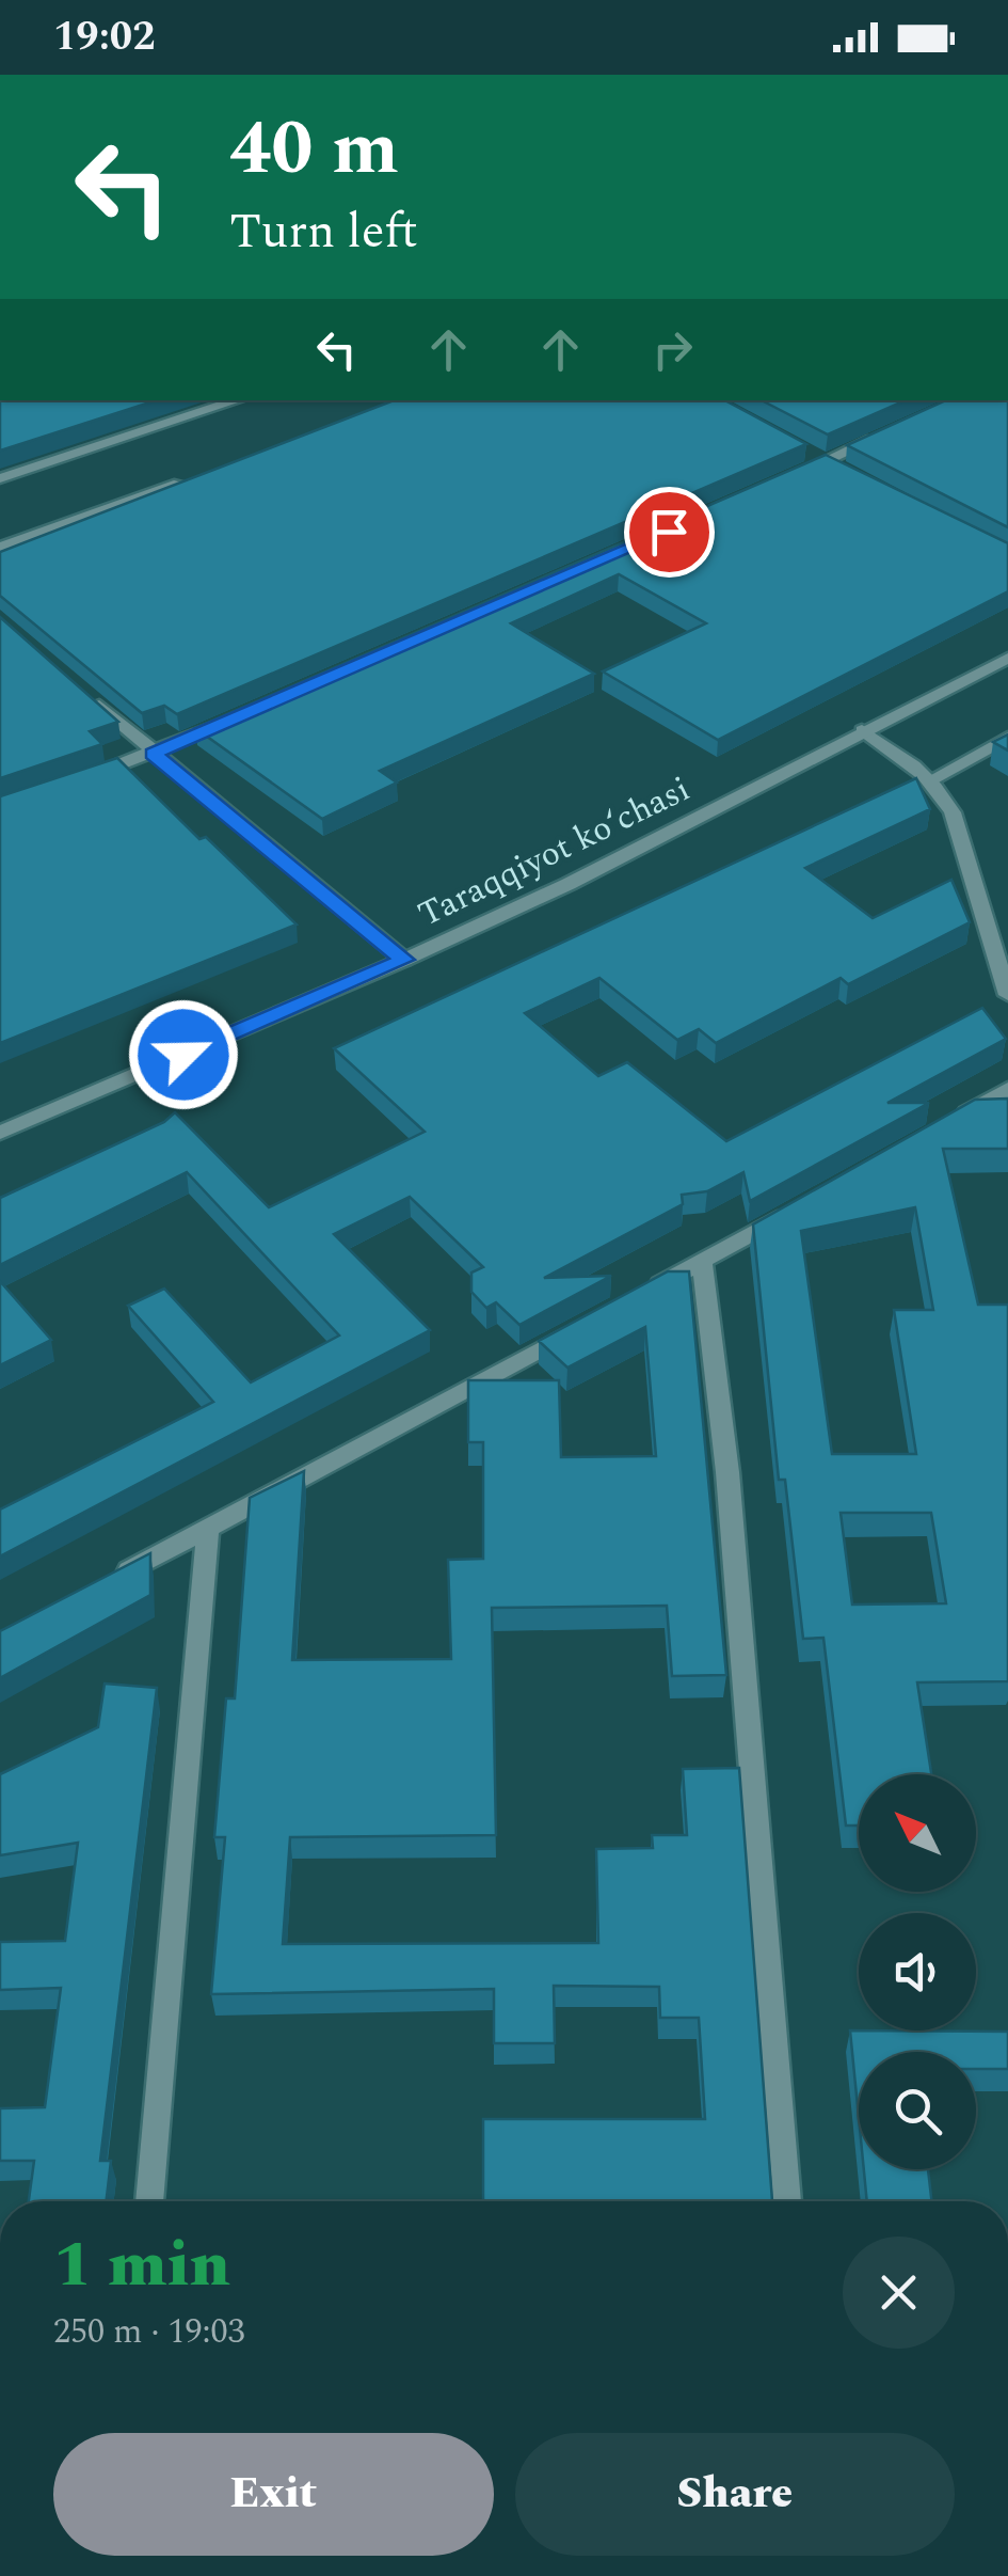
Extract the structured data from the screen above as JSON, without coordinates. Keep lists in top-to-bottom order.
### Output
{
  "streets": {
    "street": ["Taraqqiyot koʻchasi"]
  },
  "north": "top left",
  "page": {
    "status": "19:02",
    "turn": ["40 m", "Turn left"],
    "heading": ["1 min", "250 m · 19:03"],
    "buttons": ["Exit", "Share"]
  }
}
